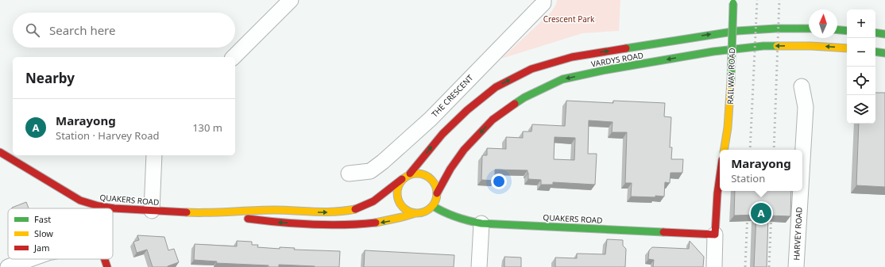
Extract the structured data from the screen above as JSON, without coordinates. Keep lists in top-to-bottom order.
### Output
{
  "streets": {
    "main road": ["VARDYS ROAD", "RAILWAY ROAD", "QUAKERS ROAD"],
    "street": ["THE CRESCENT", "HARVEY ROAD"]
  },
  "crossings": [
    ["VARDYS ROAD", "QUAKERS ROAD"]
  ],
  "parks": ["Crescent Park"],
  "legend": ["Fast", "Slow", "Jam"],
  "north": "top",
  "page": {
    "map_buttons": ["+", "−"],
    "search": "Search here",
    "heading": "Nearby",
    "list": [
      {
        "mark": "A",
        "name": "Marayong",
        "note": "Station · Harvey Road",
        "value": "130 m"
      }
    ],
    "popup": ["Marayong", "Station"],
    "pins": "A"
  }
}
